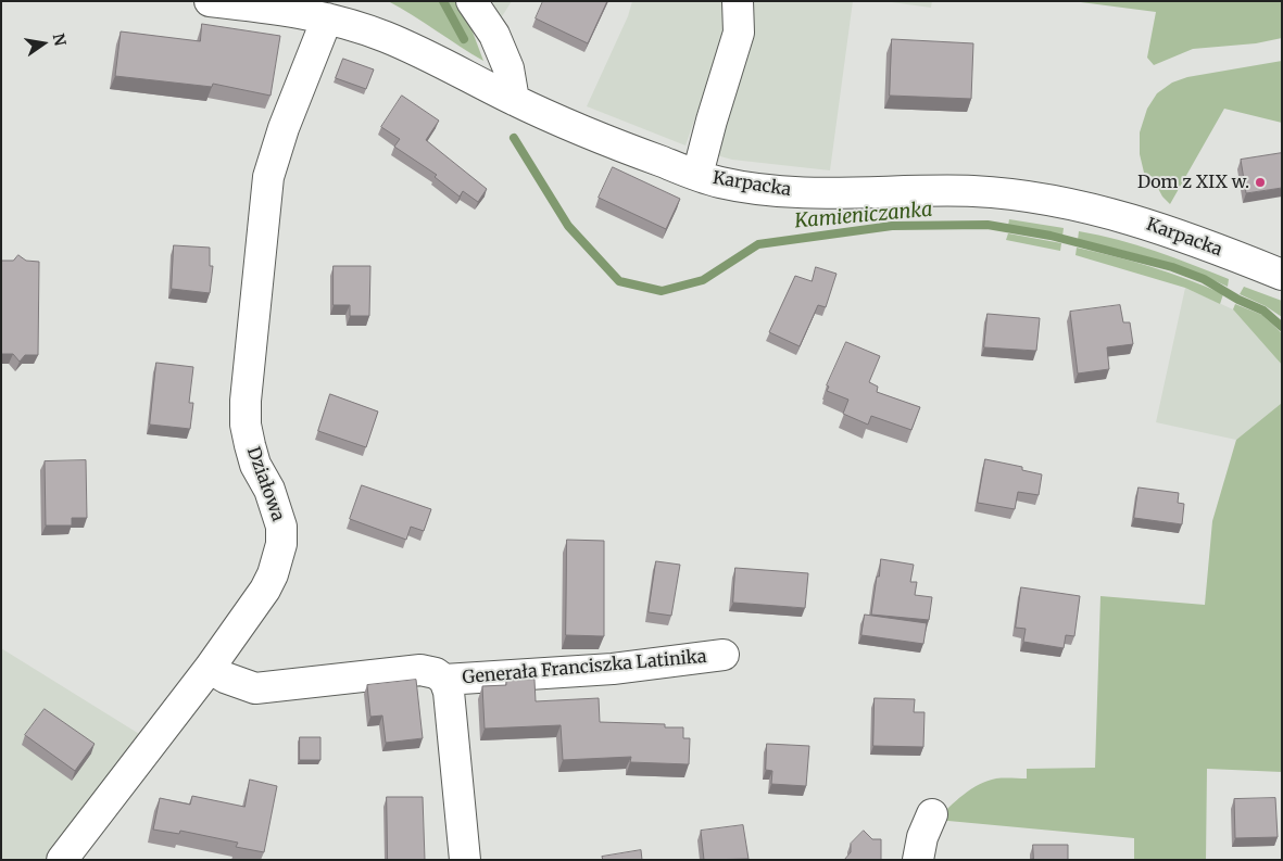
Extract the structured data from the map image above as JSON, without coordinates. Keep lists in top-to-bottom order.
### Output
{
  "streets": {
    "street": ["Karpacka", "Działowa", "Generała Franciszka Latinika"]
  },
  "crossings": [
    ["Karpacka", "Działowa"],
    ["Działowa", "Generała Franciszka Latinika"]
  ],
  "water": ["Kamieniczanka"],
  "places": ["Dom z XIX w."],
  "north": "right"
}
